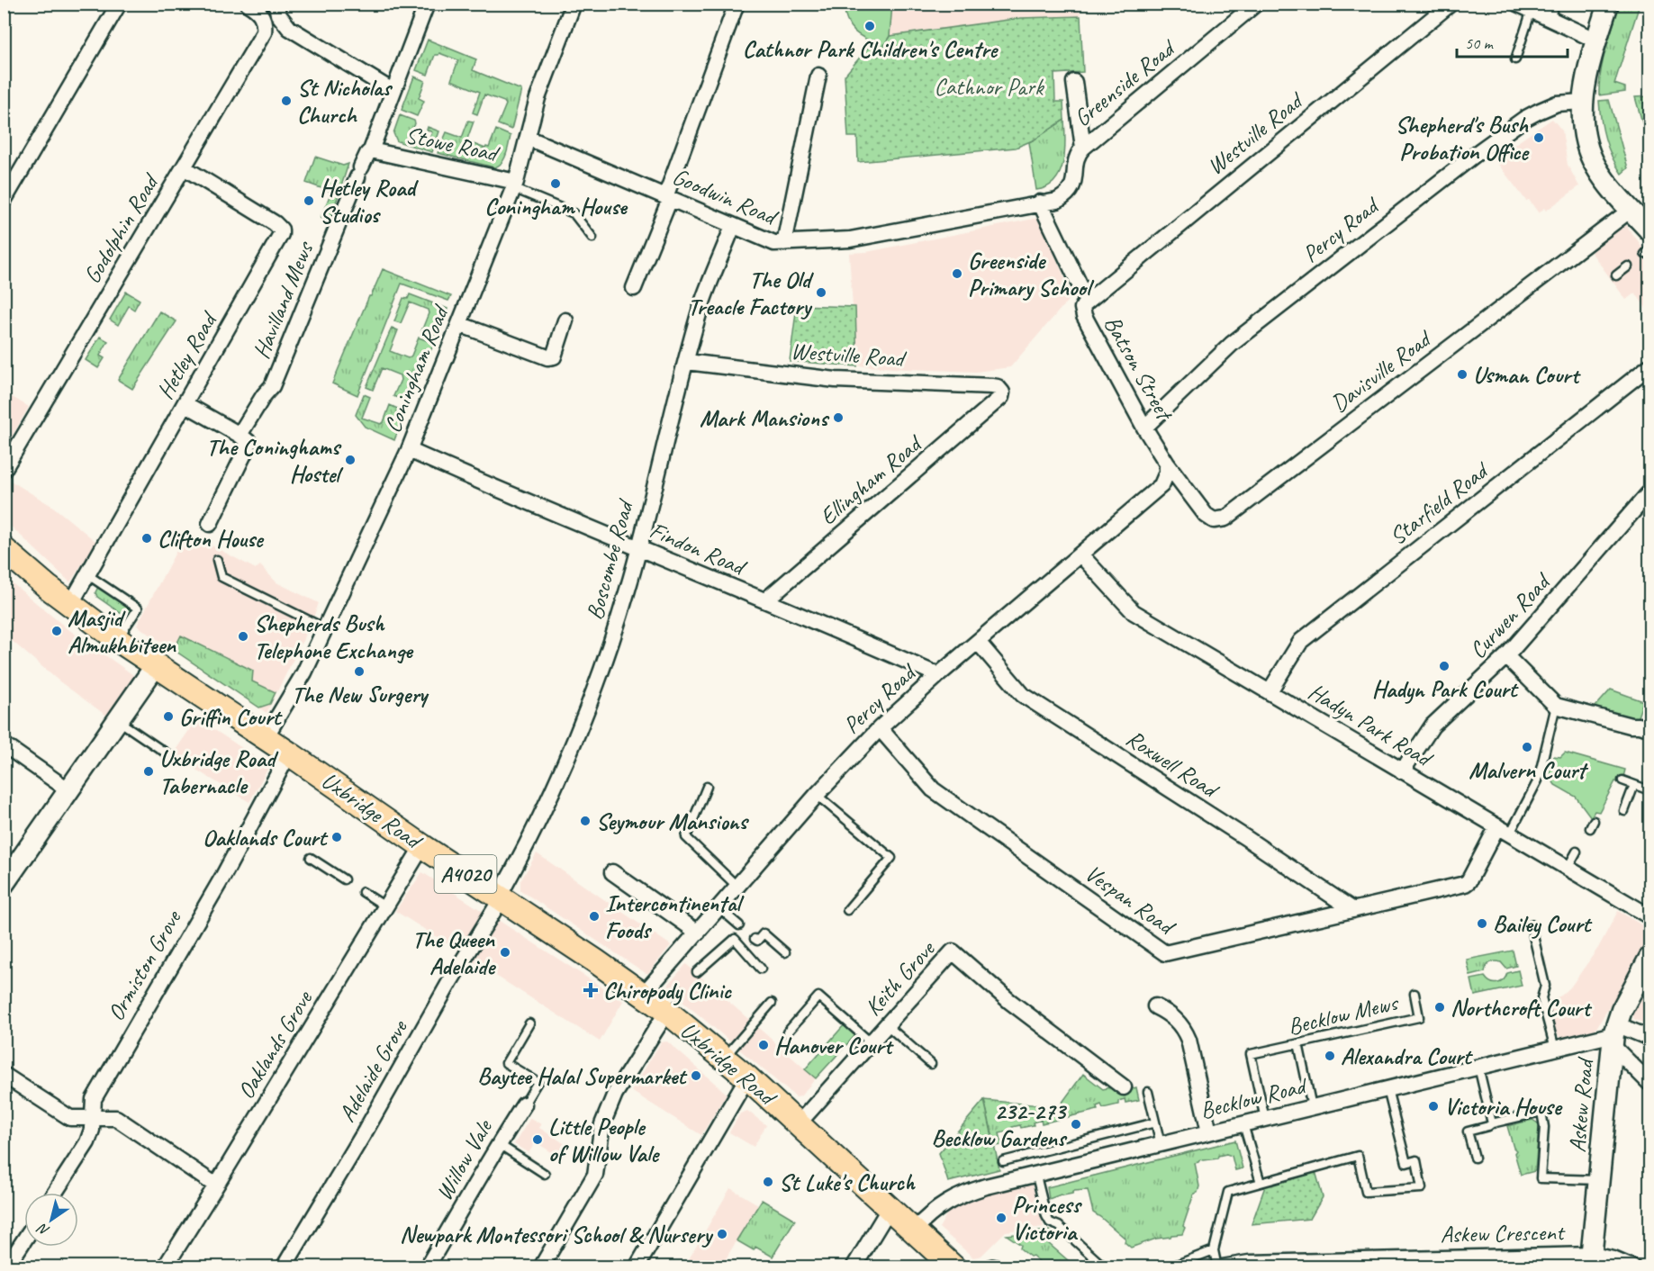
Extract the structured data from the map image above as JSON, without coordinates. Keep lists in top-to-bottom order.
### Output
{
  "streets": {
    "main road": ["Uxbridge Road", "A4020", "Askew Road"],
    "street": [
      "Greenside Road",
      "Westville Road",
      "Stowe Road",
      "Goodwin Road",
      "Godolphin Road",
      "Percy Road",
      "Havilland Mews",
      "Hetley Road",
      "Batson Street",
      "Coningham Road",
      "Davisville Road",
      "Ellingham Road",
      "Starfield Road",
      "Findon Road",
      "Boscombe Road",
      "Curwen Road",
      "Hadyn Park Road",
      "Roxwell Road",
      "Vespan Road",
      "Ormiston Grove",
      "Keith Grove",
      "Oaklands Grove",
      "Adelaide Grove",
      "Becklow Road",
      "Willow Vale",
      "Askew Crescent"
    ],
    "lane": ["Becklow Mews"]
  },
  "crossings": [
    ["Greenside Road", "Goodwin Road"],
    ["Greenside Road", "Batson Street"],
    ["Westville Road", "Batson Street"],
    ["Westville Road", "Ellingham Road"],
    ["Westville Road", "Boscombe Road"],
    ["Stowe Road", "Havilland Mews"],
    ["Stowe Road", "Coningham Road"],
    ["Goodwin Road", "Batson Street"],
    ["Goodwin Road", "Coningham Road"],
    ["Goodwin Road", "Boscombe Road"],
    ["Godolphin Road", "Hetley Road"],
    ["Percy Road", "Batson Street"],
    ["Percy Road", "Davisville Road"],
    ["Percy Road", "Findon Road"],
    ["Percy Road", "Hadyn Park Road"],
    ["Percy Road", "Roxwell Road"],
    ["Percy Road", "Uxbridge Road"],
    ["Percy Road", "Vespan Road"],
    ["Hetley Road", "Uxbridge Road"],
    ["Batson Street", "Davisville Road"],
    ["Coningham Road", "Findon Road"],
    ["Coningham Road", "Uxbridge Road"],
    ["Ellingham Road", "Findon Road"],
    ["Starfield Road", "Hadyn Park Road"],
    ["Findon Road", "Boscombe Road"],
    ["Boscombe Road", "Uxbridge Road"],
    ["Boscombe Road", "Adelaide Grove"],
    ["Curwen Road", "Hadyn Park Road"],
    ["Hadyn Park Road", "Vespan Road"],
    ["Roxwell Road", "Vespan Road"],
    ["Uxbridge Road", "Ormiston Grove"],
    ["Uxbridge Road", "Keith Grove"],
    ["Uxbridge Road", "Oaklands Grove"],
    ["Uxbridge Road", "Adelaide Grove"],
    ["Uxbridge Road", "Becklow Road"],
    ["Becklow Mews", "Becklow Road"],
    ["Becklow Road", "Askew Road"],
    ["Askew Road", "Askew Crescent"]
  ],
  "parks": ["Cathnor Park"],
  "places": {
    "other": [
      "Cathnor Park Children's Centre",
      "St Nicholas Church",
      "Shepherd's Bush Probation Office",
      "Coningham House",
      "Hetley Road Studios",
      "Greenside Primary School",
      "The Old Treacle Factory",
      "Usman Court",
      "Mark Mansions",
      "The Coninghams Hostel",
      "Clifton House",
      "Masjid Almukhbiteen",
      "Shepherds Bush Telephone Exchange",
      "Hadyn Park Court",
      "The New Surgery",
      "Griffin Court",
      "Malvern Court",
      "Uxbridge Road Tabernacle",
      "Seymour Mansions",
      "Oaklands Court",
      "Intercontinental Foods",
      "Bailey Court",
      "The Queen Adelaide",
      "Northcroft Court",
      "Hanover Court",
      "Alexandra Court",
      "Baytee Halal Supermarket",
      "Victoria House",
      "232-273 Becklow Gardens",
      "Little People of Willow Vale",
      "St Luke's Church",
      "Princess Victoria",
      "Newpark Montessori School & Nursery"
    ],
    "health": ["Chiropody Clinic"]
  },
  "scale_bar": "50 m",
  "north": "bottom left"
}
